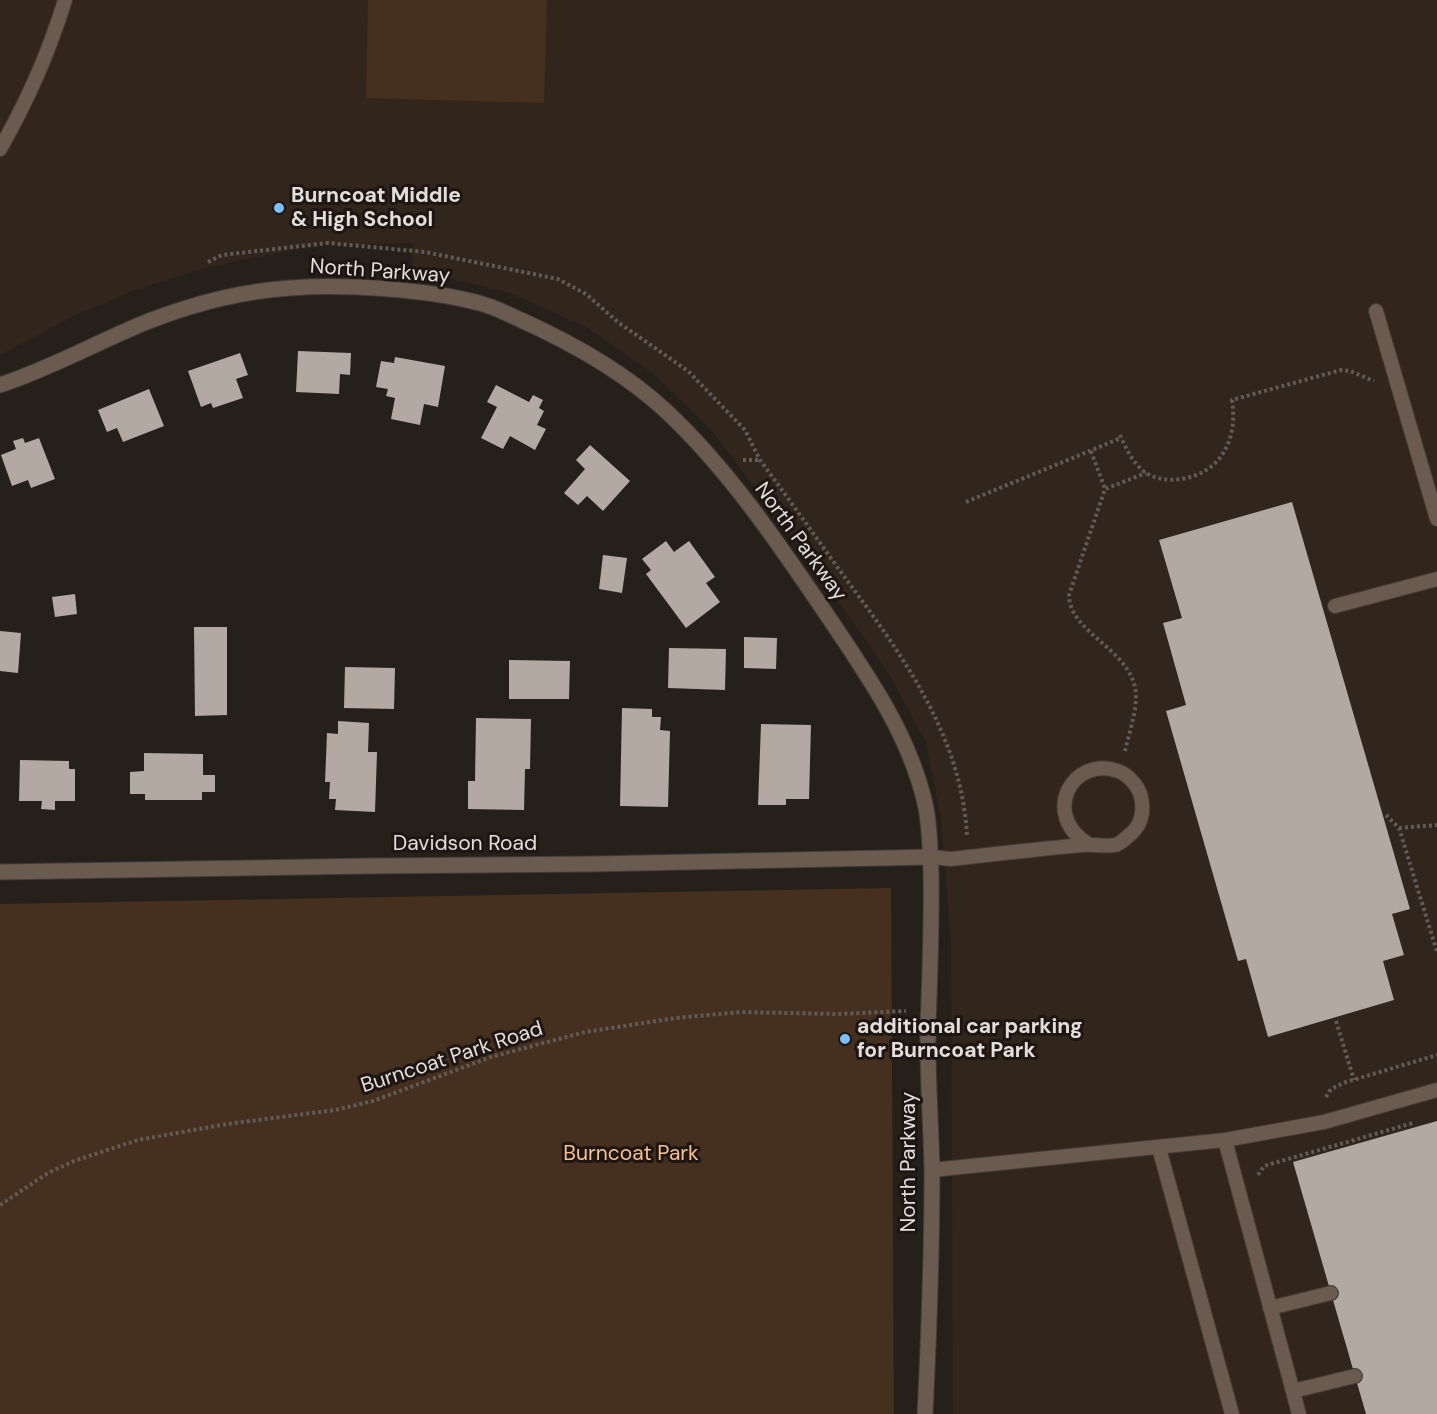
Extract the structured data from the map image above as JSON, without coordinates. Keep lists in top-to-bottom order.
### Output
{
  "streets": {
    "street": ["North Parkway", "Davidson Road"],
    "path": ["Burncoat Park Road"]
  },
  "crossings": [
    ["North Parkway", "Davidson Road"],
    ["North Parkway", "Burncoat Park Road"]
  ],
  "parks": ["Burncoat Park"],
  "places": ["Burncoat Middle & High School", "additional car parking for Burncoat Park"]
}
